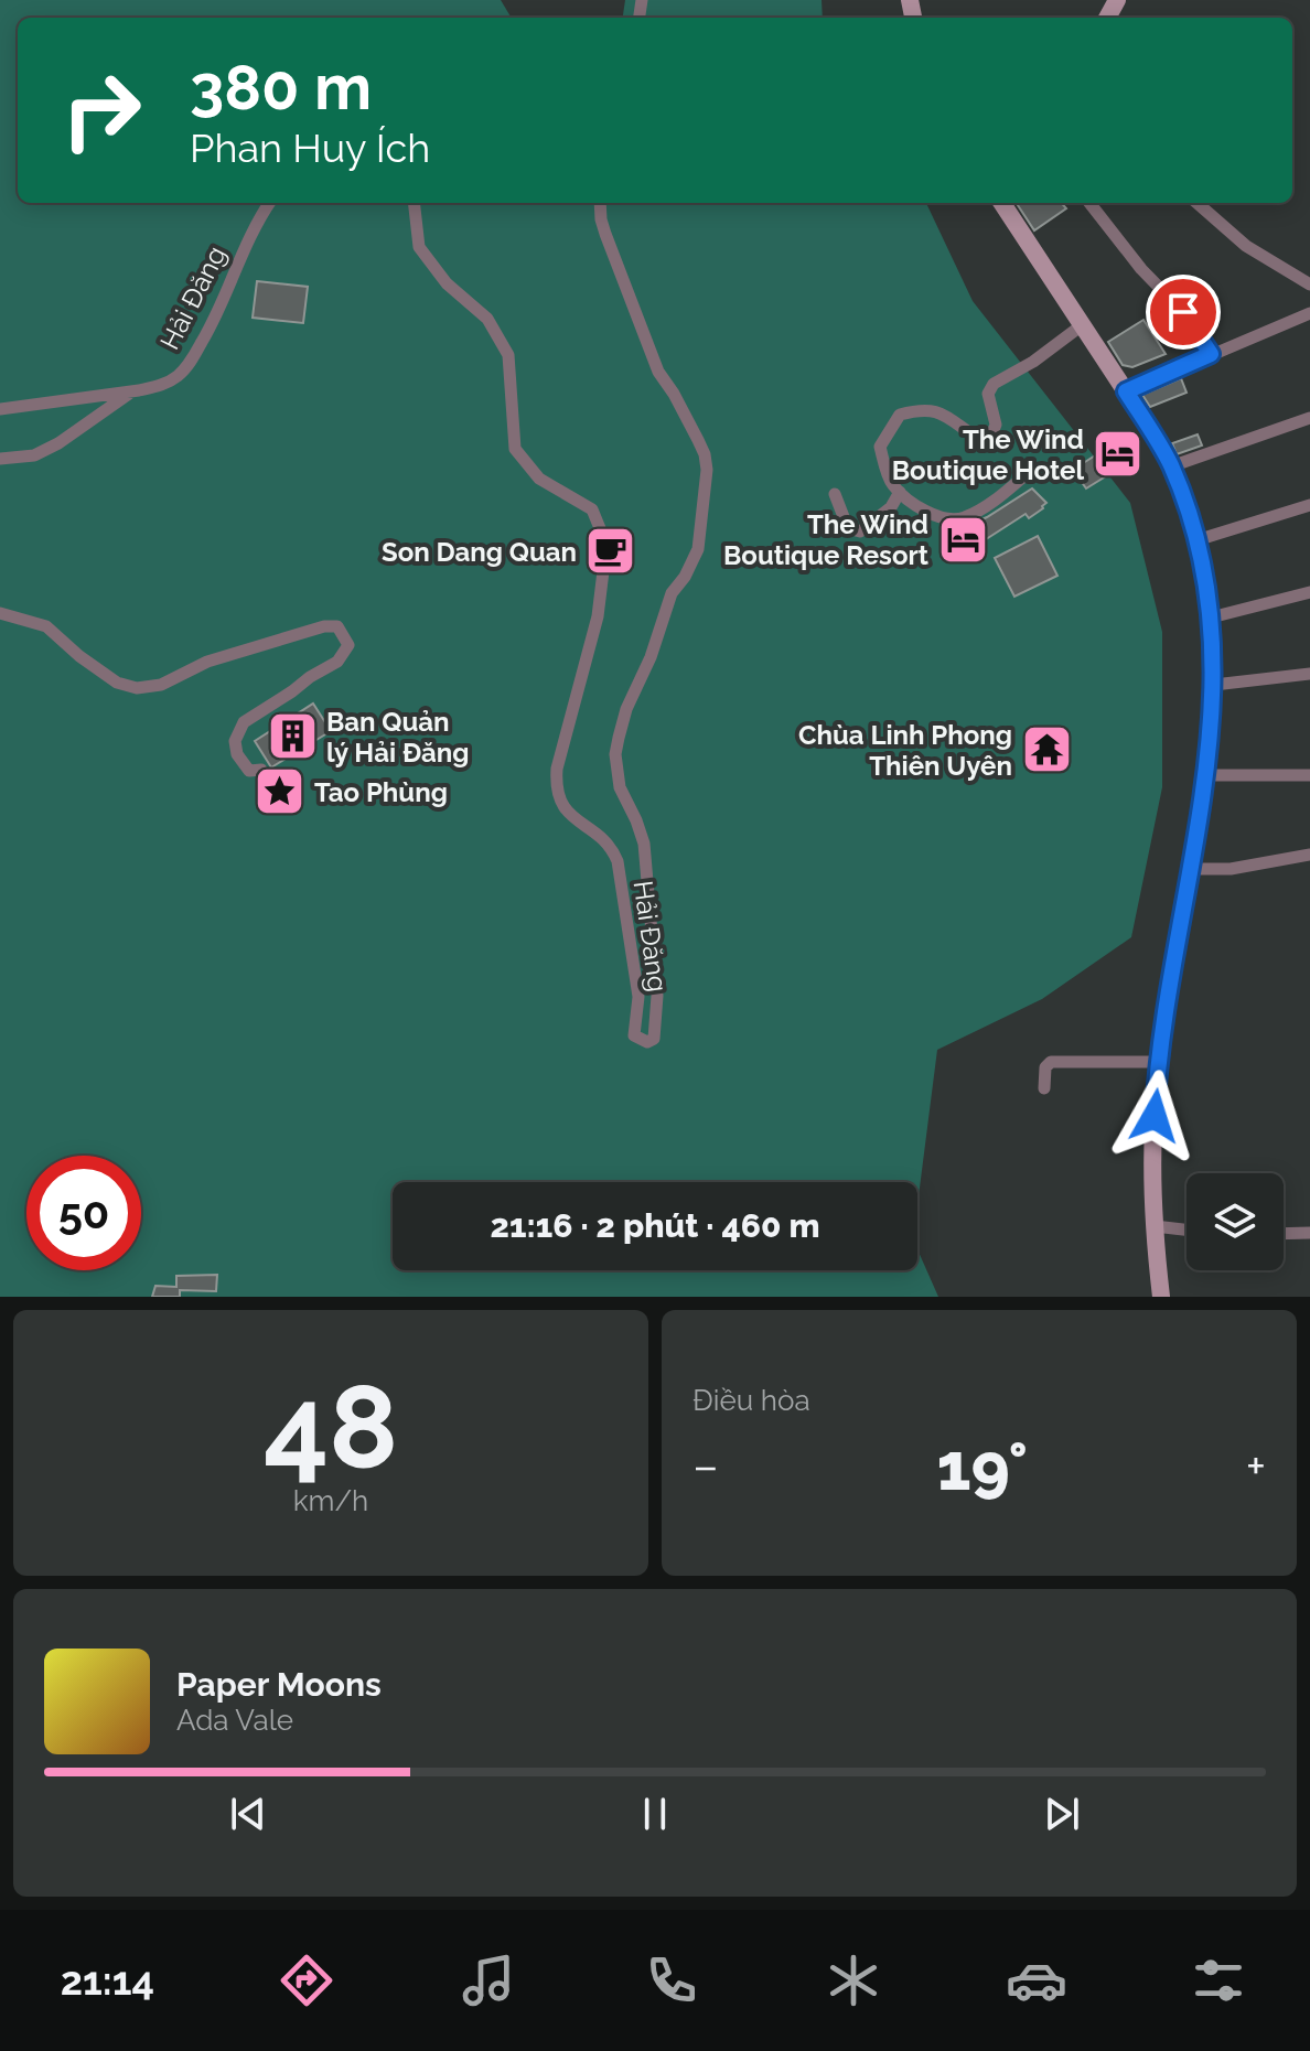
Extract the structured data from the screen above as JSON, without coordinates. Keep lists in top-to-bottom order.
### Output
{
  "streets": {
    "street": ["Hải Đăng"]
  },
  "places": {
    "hotel": ["The Wind Boutique Hotel", "The Wind Boutique Resort"],
    "cafe": ["Son Dang Quan"],
    "building": ["Ban Quản lý Hải Đăng"],
    "temple": ["Chùa Linh Phong Thiên Uyên"],
    "place": ["Tao Phùng"]
  },
  "page": {
    "turn": ["380 m", "Phan Huy Ích"],
    "limit": "50",
    "trip": "21:16 · 2 phút · 460 m",
    "tile": [
      ["48", "km/h"],
      "Điều hòa"
    ],
    "heat": ["−", "19°", "+"],
    "song": ["Paper Moons", "Ada Vale"],
    "tabs": "21:14"
  }
}
